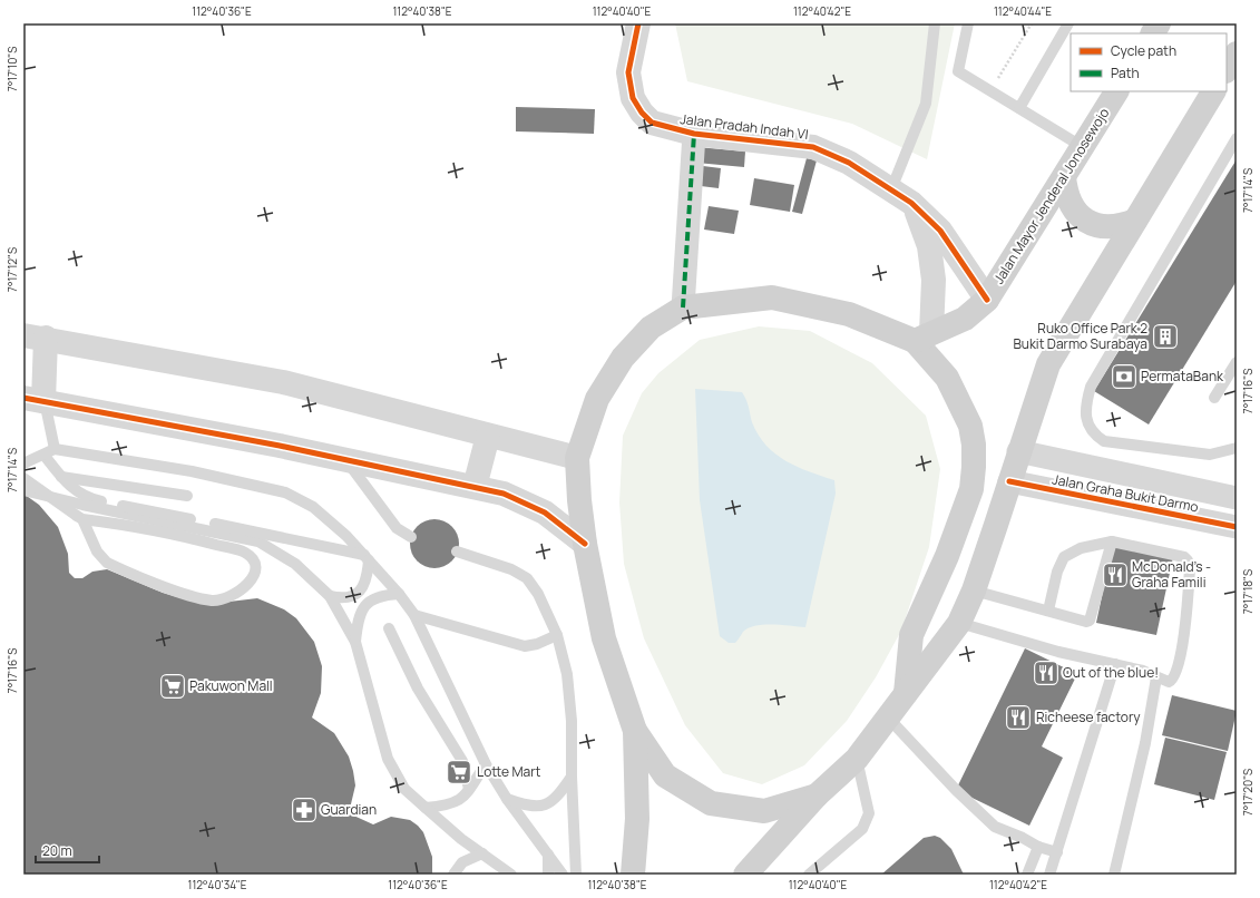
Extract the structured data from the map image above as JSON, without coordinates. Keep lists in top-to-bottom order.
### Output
{
  "streets": {
    "main road": ["Jalan Mayor Jenderal Jonosewojo"],
    "street": ["Jalan Pradah Indah VI", "Jalan Graha Bukit Darmo"]
  },
  "crossings": [
    ["Jalan Pradah Indah VI", "Jalan Mayor Jenderal Jonosewojo"]
  ],
  "places": {
    "building": ["Ruko Office Park 2 Bukit Darmo Surabaya"],
    "bank": ["PermataBank"],
    "restaurant": ["McDonald's - Graha Famili", "Out of the blue!", "Richeese factory"],
    "supermarket": ["Pakuwon Mall", "Lotte Mart"],
    "pharmacy": ["Guardian"]
  },
  "legend": ["Cycle path", "Path"],
  "scale_bar": "20 m",
  "coordinates": [
    "112°40'36\"E",
    "112°40'38\"E",
    "112°40'40\"E",
    "112°40'42\"E",
    "112°40'44\"E",
    "7°17'10\"S",
    "7°17'14\"S",
    "7°17'12\"S",
    "7°17'16\"S",
    "7°17'18\"S",
    "7°17'20\"S",
    "112°40'34\"E"
  ]
}
